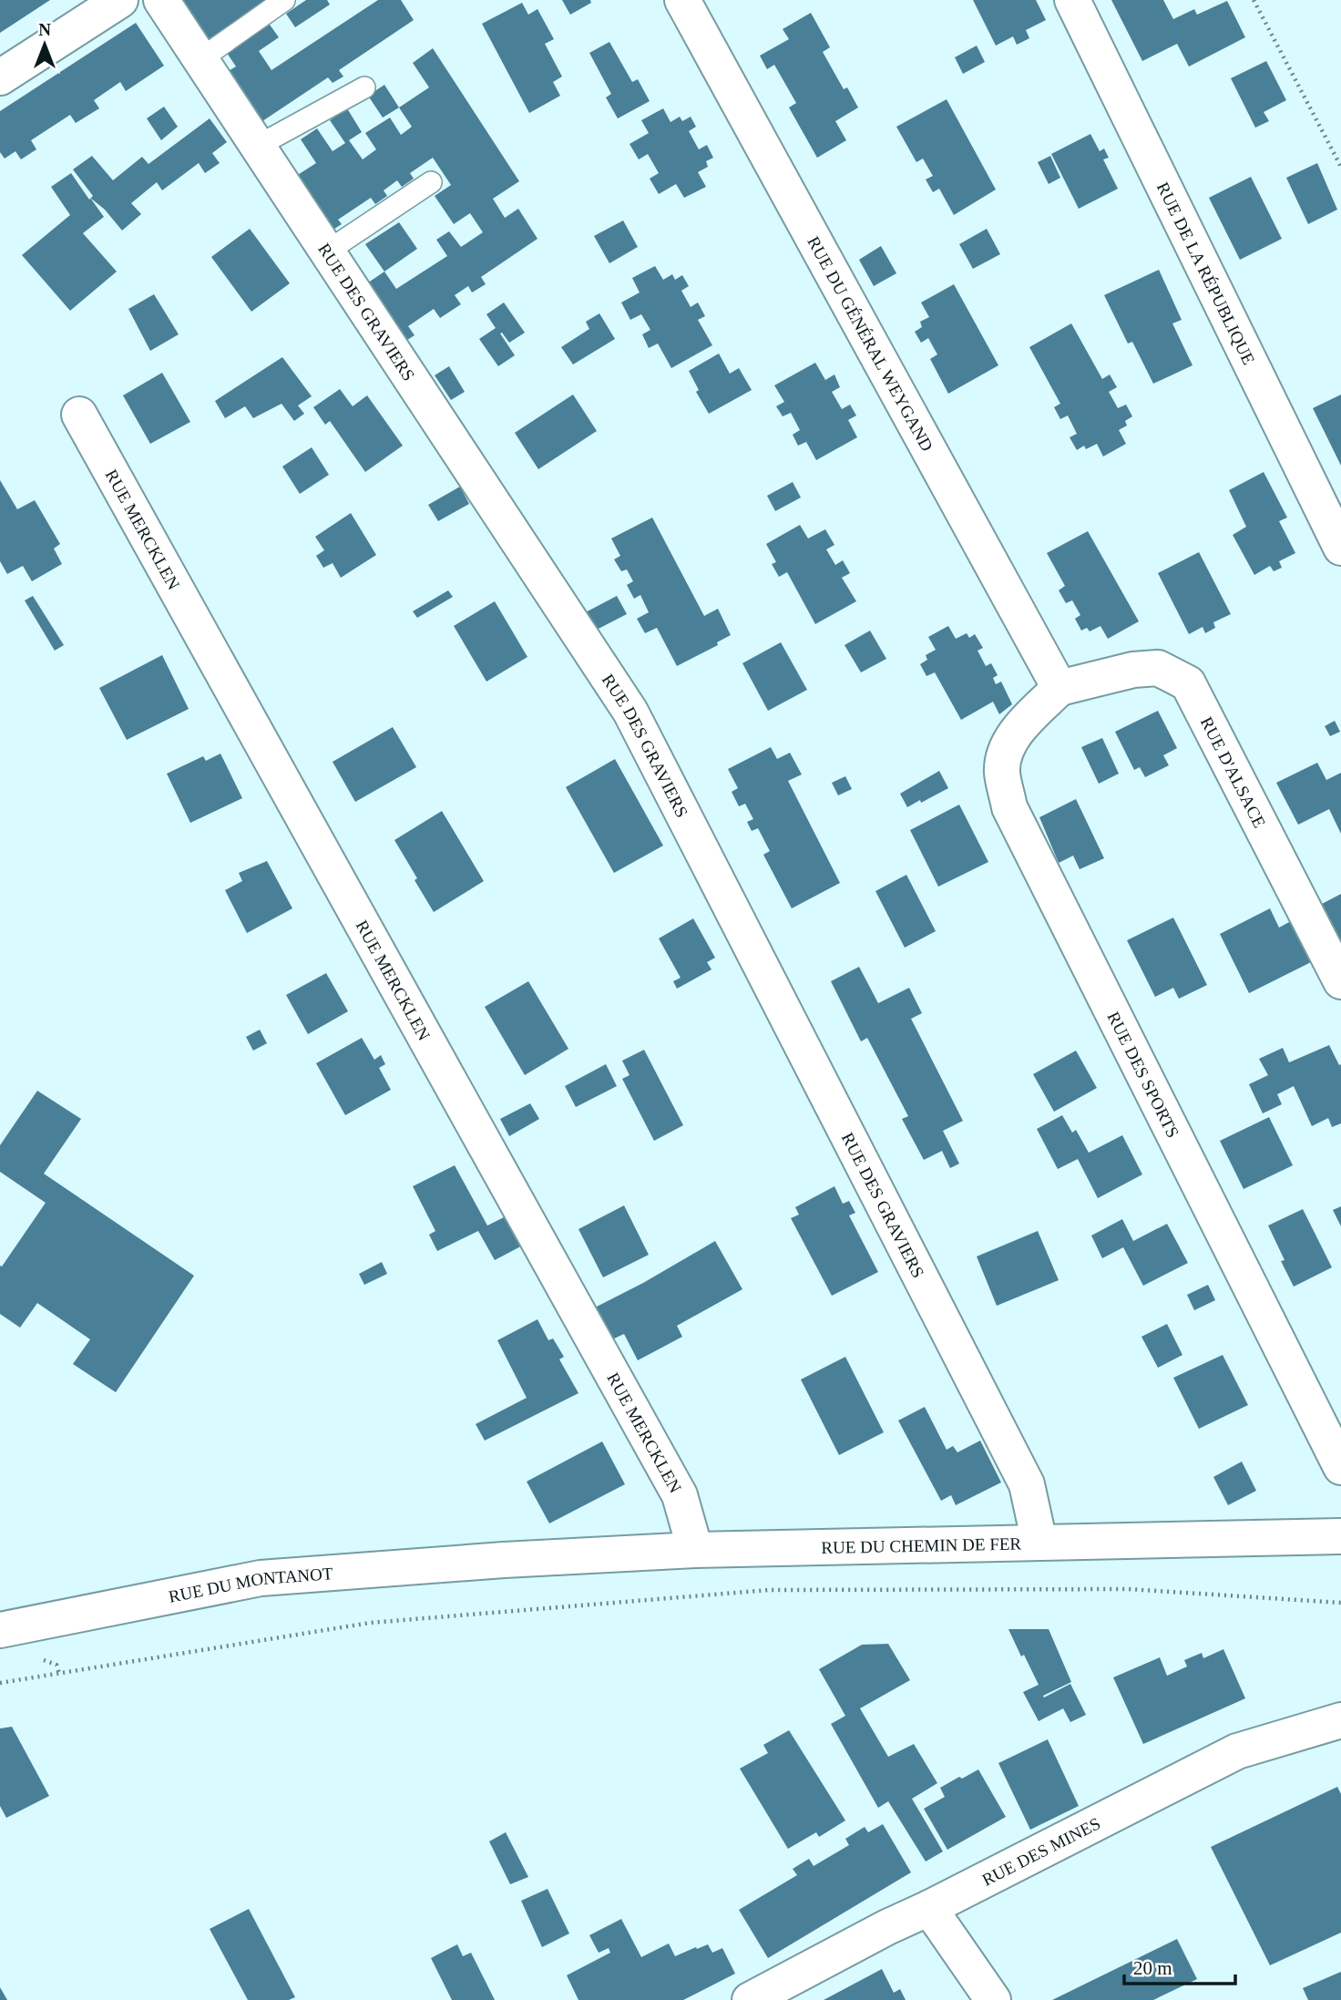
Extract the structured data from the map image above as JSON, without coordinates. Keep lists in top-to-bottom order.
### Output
{
  "streets": {
    "street": [
      "RUE DE LA RÉPUBLIQUE",
      "RUE DES GRAVIERS",
      "RUE DU GÉNÉRAL WEYGAND",
      "RUE MERCKLEN",
      "RUE D'ALSACE",
      "RUE DES SPORTS",
      "RUE DU CHEMIN DE FER",
      "RUE DU MONTANOT",
      "RUE DES MINES"
    ]
  },
  "crossings": [
    ["RUE DES GRAVIERS", "RUE DU CHEMIN DE FER"],
    ["RUE DU GÉNÉRAL WEYGAND", "RUE D'ALSACE"],
    ["RUE DU GÉNÉRAL WEYGAND", "RUE DES SPORTS"],
    ["RUE MERCKLEN", "RUE DU CHEMIN DE FER"],
    ["RUE D'ALSACE", "RUE DES SPORTS"],
    ["RUE DU CHEMIN DE FER", "RUE DU MONTANOT"]
  ],
  "scale_bar": "20 m",
  "north": "top"
}
